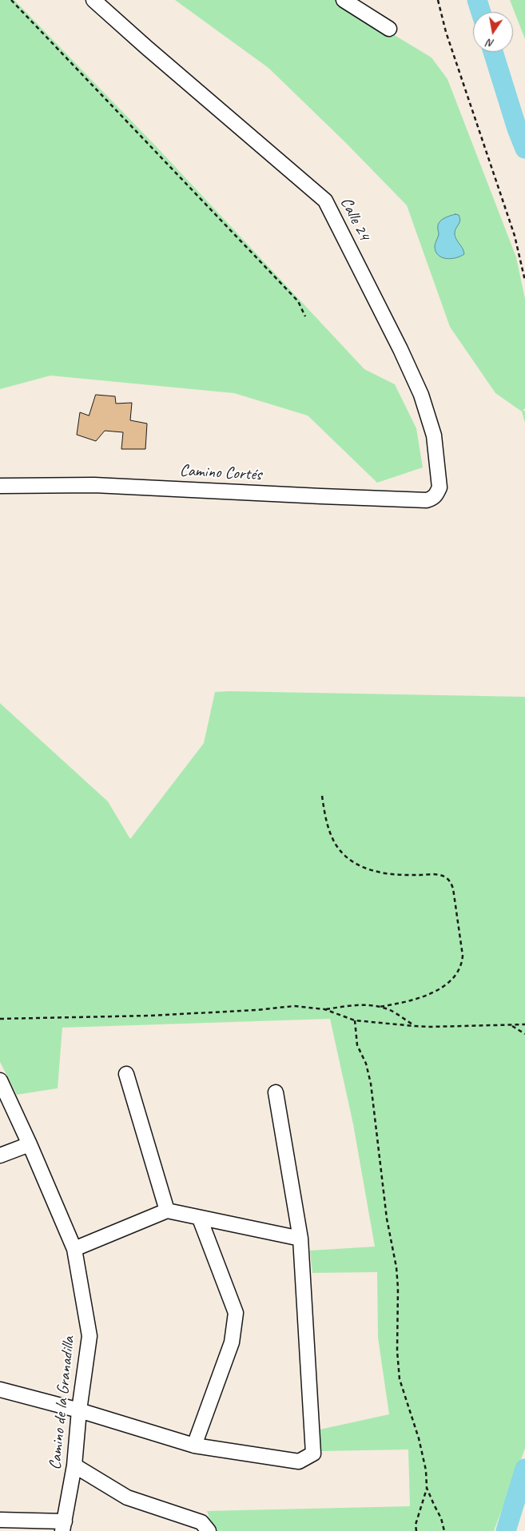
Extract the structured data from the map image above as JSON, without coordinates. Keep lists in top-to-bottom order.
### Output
{
  "streets": {
    "street": ["Calle 24", "Camino Cortés", "Camino de la Granadilla"]
  },
  "crossings": [
    ["Calle 24", "Camino Cortés"]
  ],
  "north": "bottom"
}
